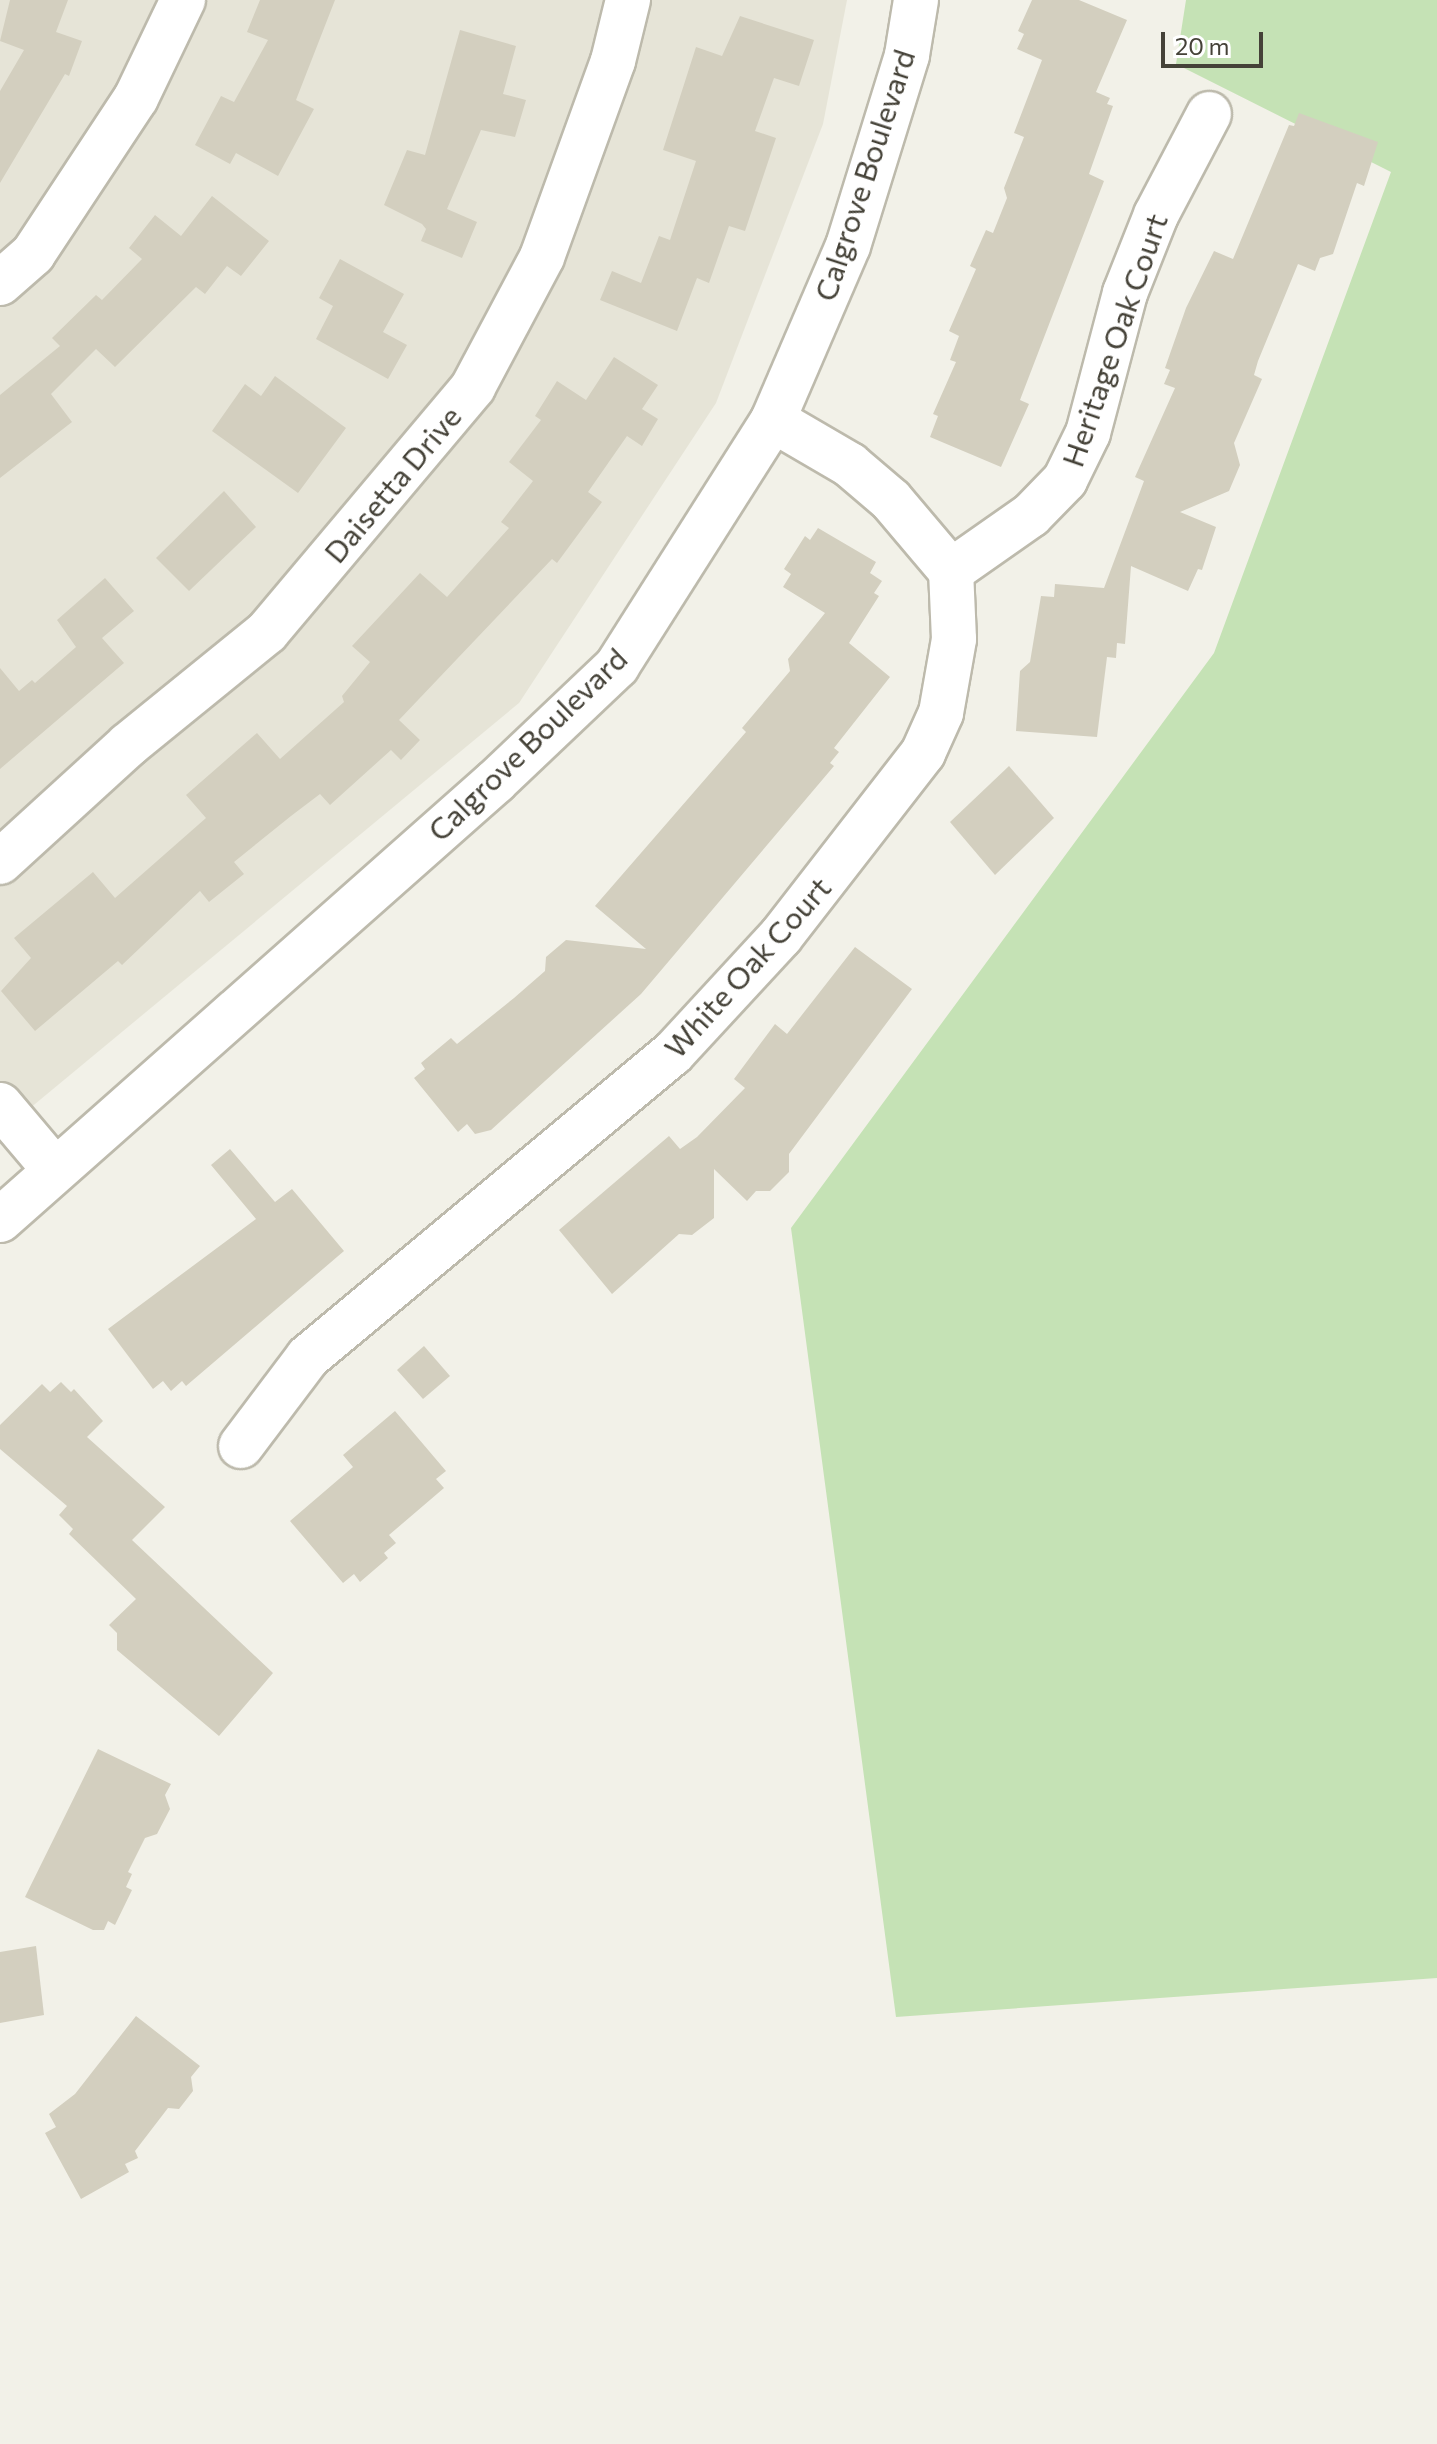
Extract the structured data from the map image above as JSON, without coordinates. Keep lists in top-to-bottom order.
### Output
{
  "streets": {
    "street": [
      "Calgrove Boulevard",
      "Heritage Oak Court",
      "Daisetta Drive",
      "White Oak Court"
    ]
  },
  "crossings": [
    ["Heritage Oak Court", "White Oak Court"]
  ],
  "scale_bar": "20 m"
}
